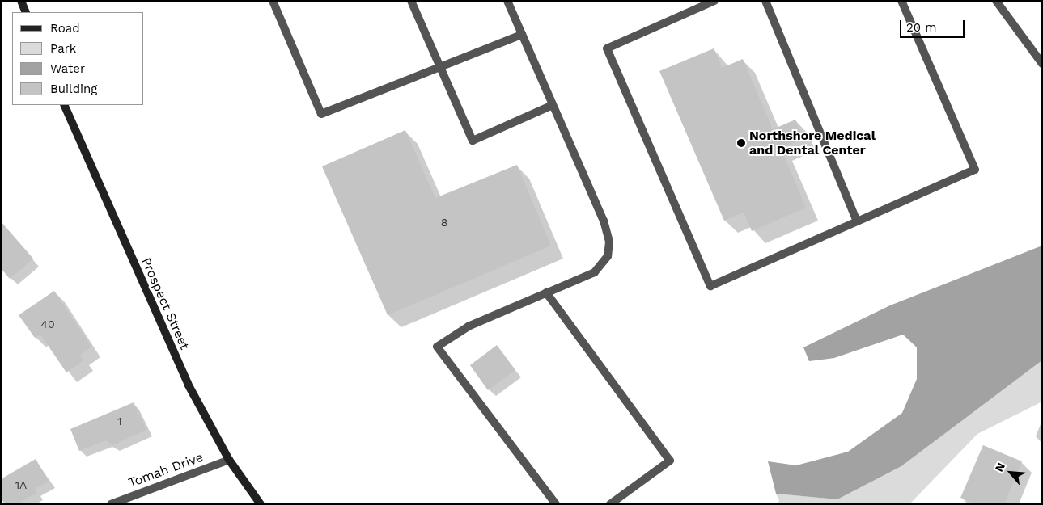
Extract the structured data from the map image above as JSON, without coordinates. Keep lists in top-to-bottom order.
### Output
{
  "streets": {
    "street": ["Prospect Street", "Tomah Drive"]
  },
  "crossings": [
    ["Prospect Street", "Tomah Drive"]
  ],
  "places": ["Northshore Medical and Dental Center"],
  "house_numbers": [
    "8",
    "40",
    "1",
    "1A"
  ],
  "legend": [
    "Road",
    "Park",
    "Water",
    "Building"
  ],
  "scale_bar": "20 m",
  "north": "top left"
}
